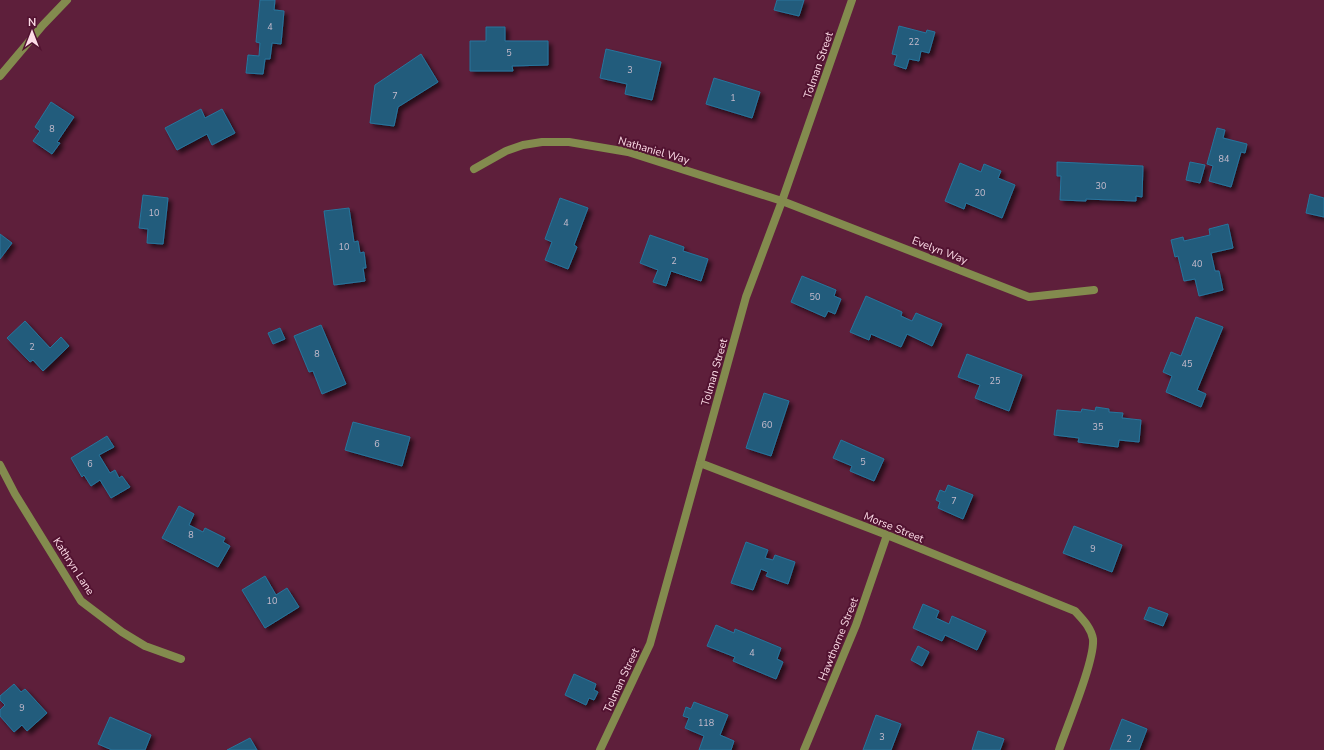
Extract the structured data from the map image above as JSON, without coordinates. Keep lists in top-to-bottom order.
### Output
{
  "streets": {
    "street": [
      "Tolman Street",
      "Nathaniel Way",
      "Evelyn Way",
      "Morse Street",
      "Kathryn Lane",
      "Hawthorne Street"
    ]
  },
  "crossings": [
    ["Tolman Street", "Nathaniel Way"],
    ["Tolman Street", "Evelyn Way"],
    ["Tolman Street", "Morse Street"],
    ["Nathaniel Way", "Evelyn Way"],
    ["Morse Street", "Hawthorne Street"]
  ],
  "house_numbers": [
    "4",
    "22",
    "5",
    "3",
    "7",
    "1",
    "8",
    "84",
    "30",
    "20",
    "10",
    "4",
    "10",
    "2",
    "40",
    "50",
    "2",
    "8",
    "45",
    "25",
    "60",
    "35",
    "6",
    "5",
    "6",
    "7",
    "8",
    "9",
    "10",
    "4",
    "9",
    "118",
    "3",
    "2"
  ],
  "north": "top"
}
